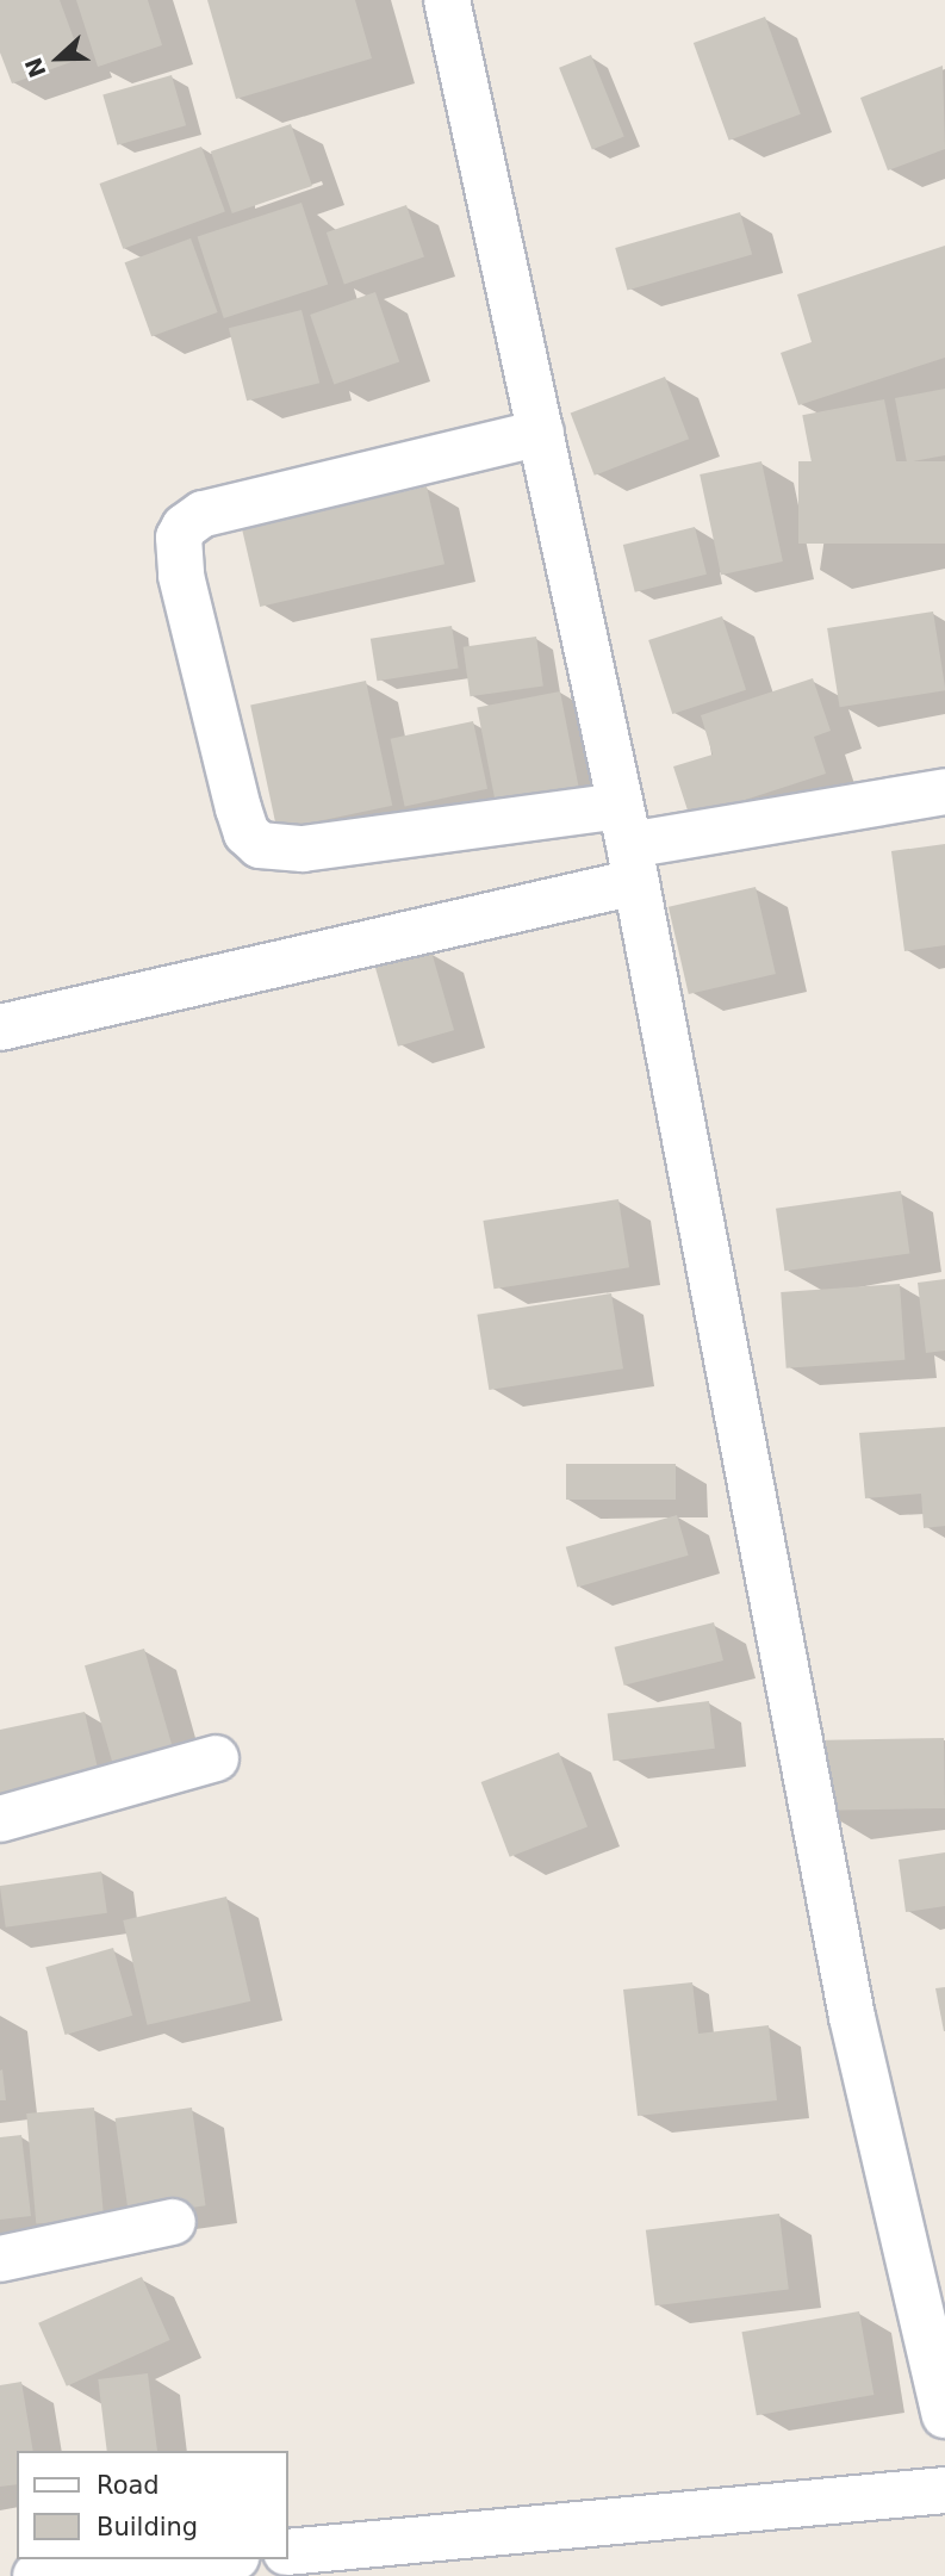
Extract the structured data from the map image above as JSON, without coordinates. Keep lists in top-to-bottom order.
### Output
{
  "legend": ["Road", "Building"],
  "north": "left"
}
